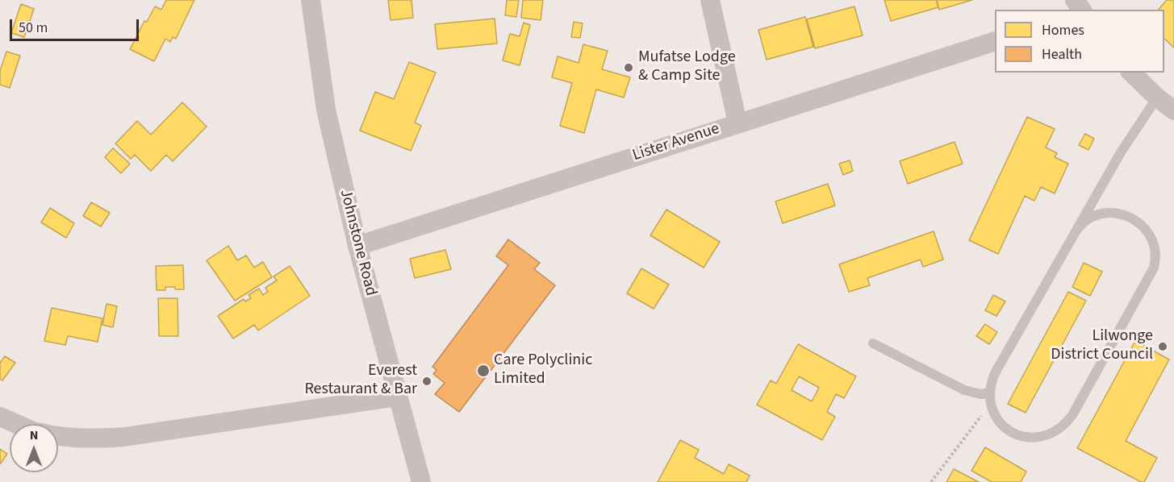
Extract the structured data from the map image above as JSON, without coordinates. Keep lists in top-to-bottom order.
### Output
{
  "streets": {
    "street": ["Lister Avenue", "Johnstone Road"]
  },
  "crossings": [
    ["Lister Avenue", "Johnstone Road"]
  ],
  "places": [
    "Mufatse Lodge & Camp Site",
    "Lilwonge District Council",
    "Care Polyclinic Limited",
    "Everest Restaurant & Bar"
  ],
  "legend": ["Homes", "Health"],
  "scale_bar": "50 m",
  "north": "top"
}
